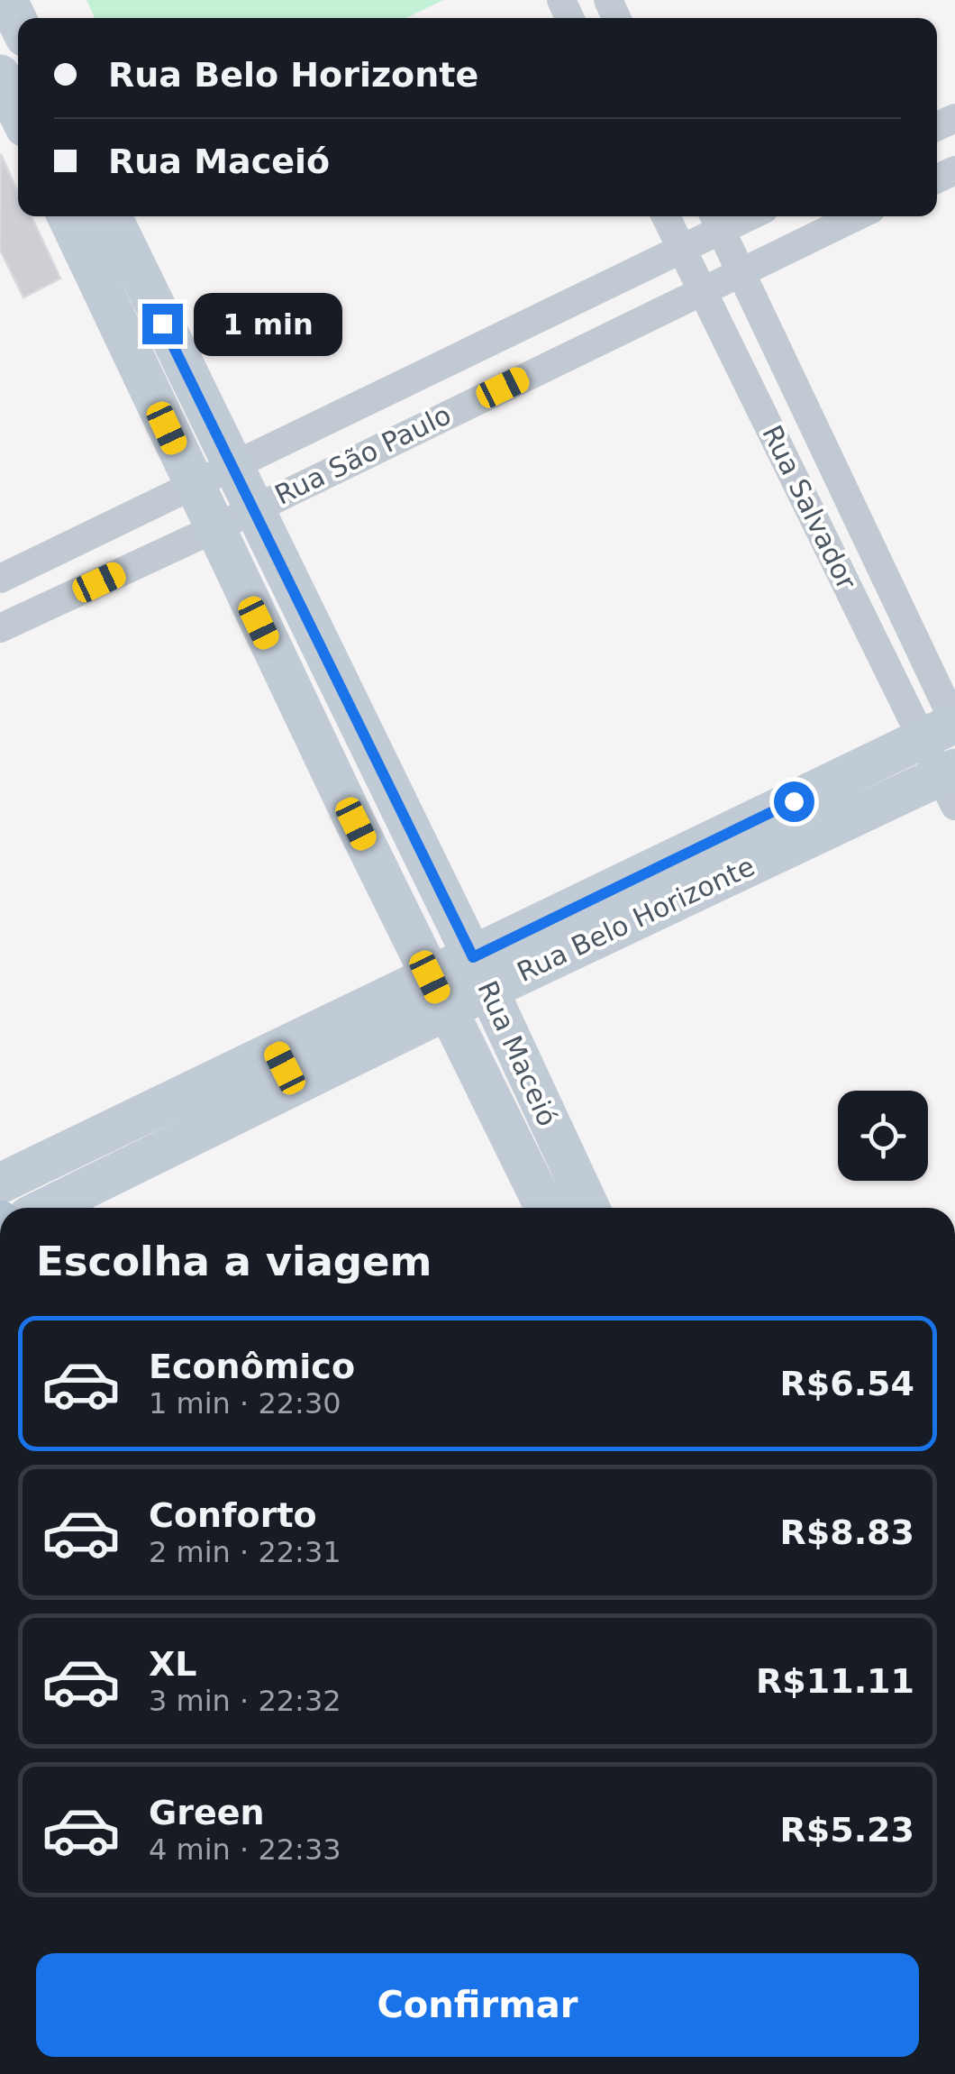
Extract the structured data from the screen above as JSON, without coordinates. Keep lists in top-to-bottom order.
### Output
{
  "streets": {
    "street": [
      "Rua São Paulo",
      "Rua Salvador",
      "Rua Belo Horizonte",
      "Rua Maceió"
    ]
  },
  "crossings": [
    ["Rua São Paulo", "Rua Salvador"],
    ["Rua São Paulo", "Rua Maceió"],
    ["Rua Salvador", "Rua Belo Horizonte"],
    ["Rua Belo Horizonte", "Rua Maceió"]
  ],
  "page": {
    "banner": ["Rua Belo Horizonte", "Rua Maceió"],
    "bubble": "1 min",
    "heading": "Escolha a viagem",
    "list": [
      {
        "name": "Econômico",
        "note": "1 min · 22:30",
        "value": "R$6.54"
      },
      {
        "name": "Conforto",
        "note": "2 min · 22:31",
        "value": "R$8.83"
      },
      {
        "name": "XL",
        "note": "3 min · 22:32",
        "value": "R$11.11"
      },
      {
        "name": "Green",
        "note": "4 min · 22:33",
        "value": "R$5.23"
      }
    ],
    "buttons": "Confirmar"
  }
}
